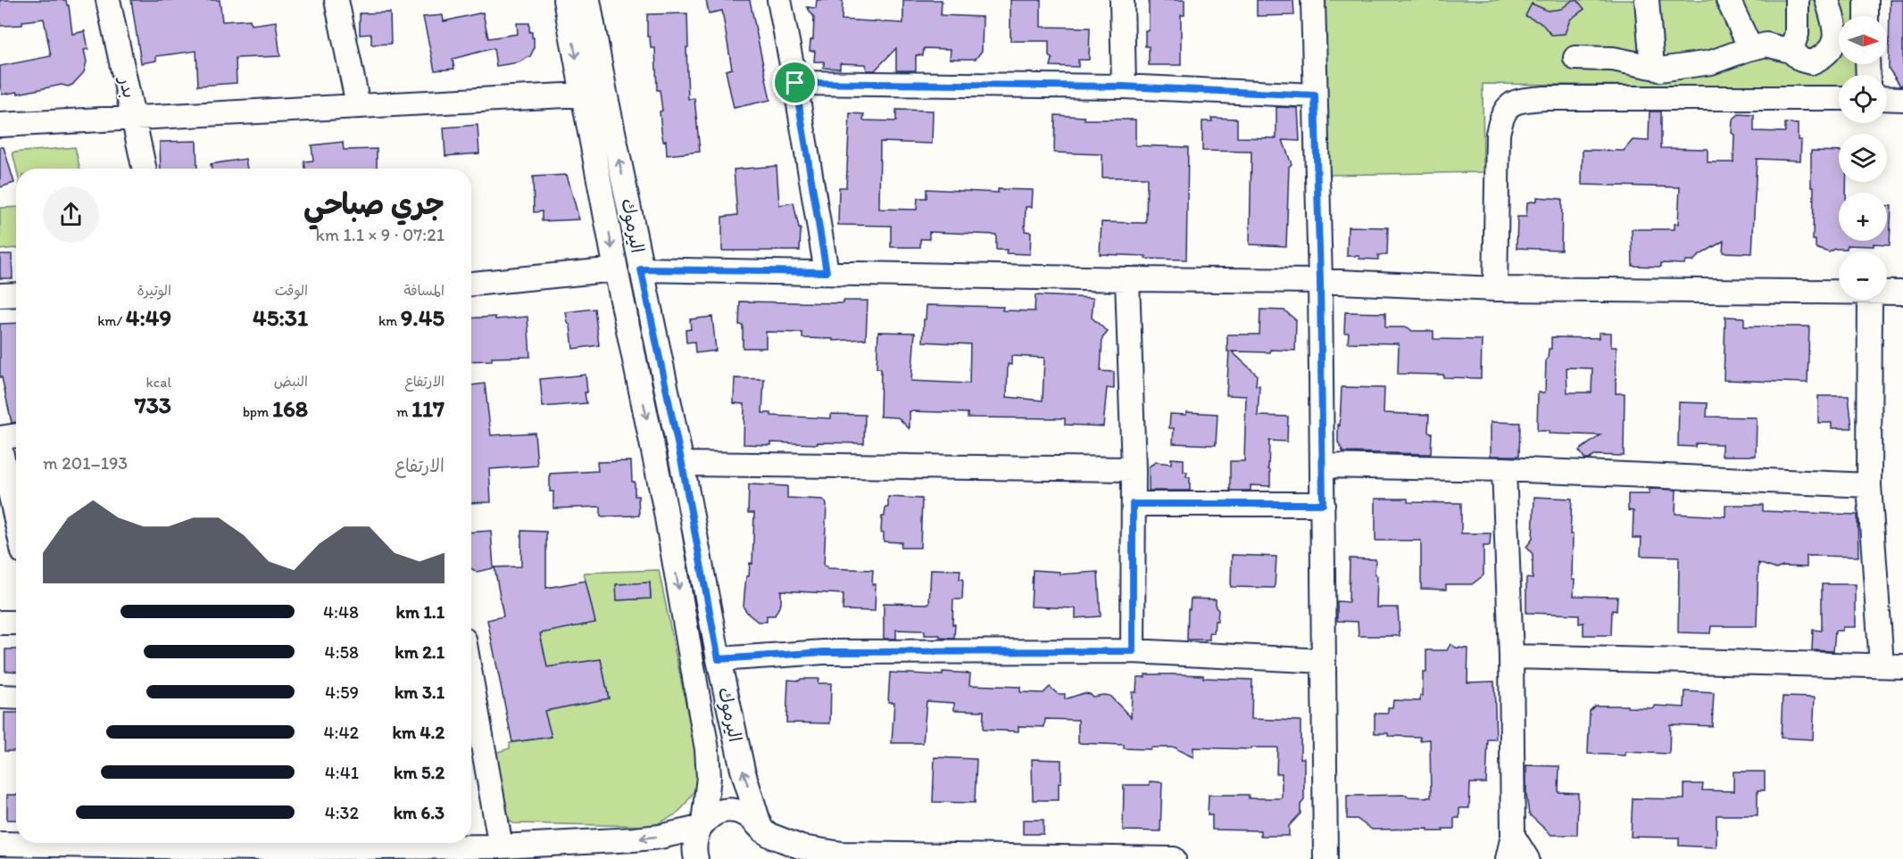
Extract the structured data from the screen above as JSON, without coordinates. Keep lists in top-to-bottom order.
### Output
{
  "streets": {
    "street": ["بدر", "اليرموك"]
  },
  "north": "right",
  "page": {
    "map_buttons": ["+", "−"],
    "heading": ["جري صباحي", "07:21 · 9 × 1.1 km"],
    "stats": [
      ["المسافة", "9.45 km"],
      ["الوقت", "45:31"],
      ["الوتيرة", "4:49 /km"],
      ["الارتفاع", "117 m"],
      ["النبض", "168 bpm"],
      ["kcal", "733"]
    ],
    "chart": ["الارتفاع", "193–201 m"],
    "list": [
      {
        "name": "1.1 km",
        "note": "4:48"
      },
      {
        "name": "2.1 km",
        "note": "4:58"
      },
      {
        "name": "3.1 km",
        "note": "4:59"
      },
      {
        "name": "4.2 km",
        "note": "4:42"
      },
      {
        "name": "5.2 km",
        "note": "4:41"
      },
      {
        "name": "6.3 km",
        "note": "4:32"
      }
    ]
  }
}
